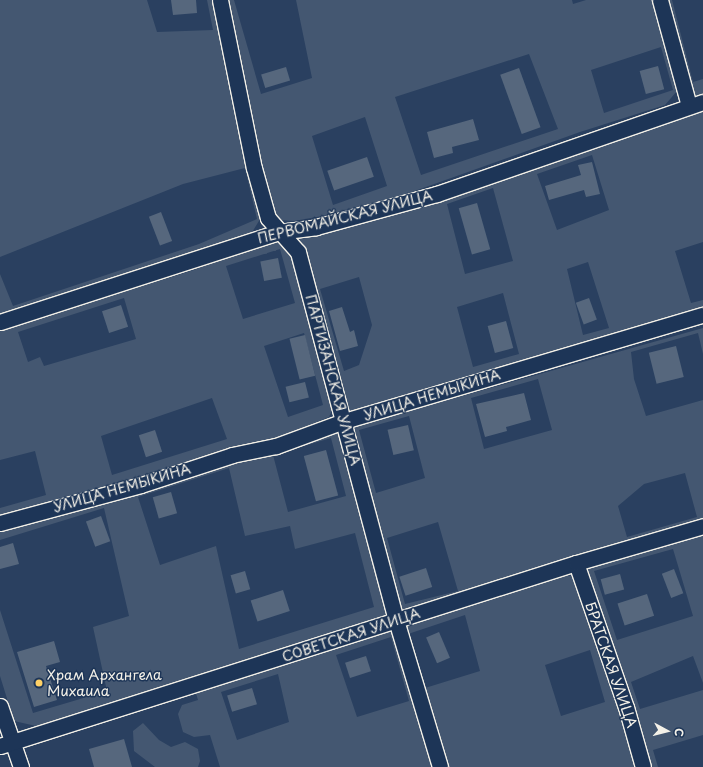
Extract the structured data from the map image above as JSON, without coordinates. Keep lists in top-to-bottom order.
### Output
{
  "streets": {
    "street": [
      "ПЕРВОМАЙСКАЯ УЛИЦА",
      "ПАРТИЗАНСКАЯ УЛИЦА",
      "УЛИЦА НЕМЫКИНА",
      "СОВЕТСКАЯ УЛИЦА",
      "БРАТСКАЯ УЛИЦА"
    ]
  },
  "crossings": [
    ["ПЕРВОМАЙСКАЯ УЛИЦА", "ПАРТИЗАНСКАЯ УЛИЦА"],
    ["ПАРТИЗАНСКАЯ УЛИЦА", "УЛИЦА НЕМЫКИНА"],
    ["ПАРТИЗАНСКАЯ УЛИЦА", "СОВЕТСКАЯ УЛИЦА"],
    ["СОВЕТСКАЯ УЛИЦА", "БРАТСКАЯ УЛИЦА"]
  ],
  "places": ["Храм Архангела Михаила"],
  "north": "right"
}
